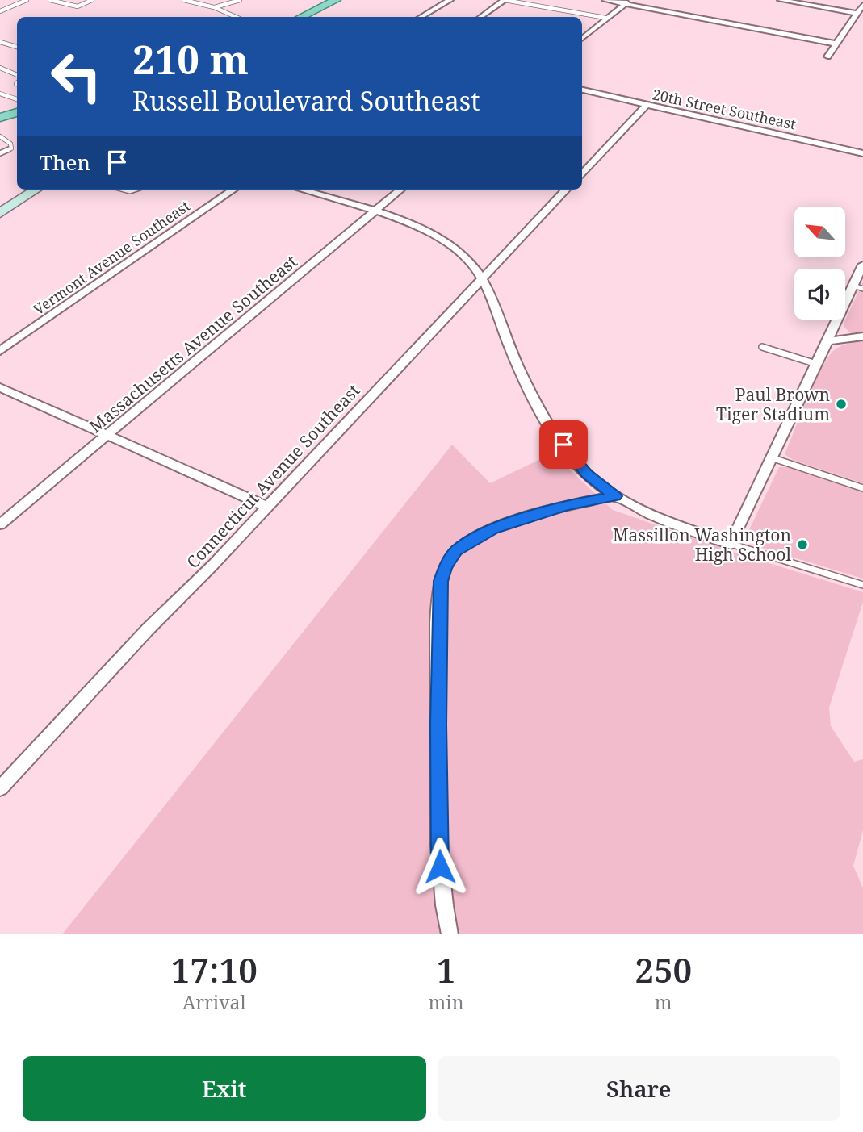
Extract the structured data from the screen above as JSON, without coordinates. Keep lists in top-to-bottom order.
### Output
{
  "streets": {
    "street": [
      "20th Street Southeast",
      "Vermont Avenue Southeast",
      "Massachusetts Avenue Southeast",
      "Connecticut Avenue Southeast"
    ]
  },
  "places": ["Paul Brown Tiger Stadium", "Massillon Washington High School"],
  "north": "top left",
  "page": {
    "turn": ["210 m", "Russell Boulevard Southeast"],
    "then": "Then",
    "eta": [
      "17:10",
      "Arrival",
      "1",
      "min",
      "250",
      "m"
    ],
    "buttons": ["Exit", "Share"]
  }
}
